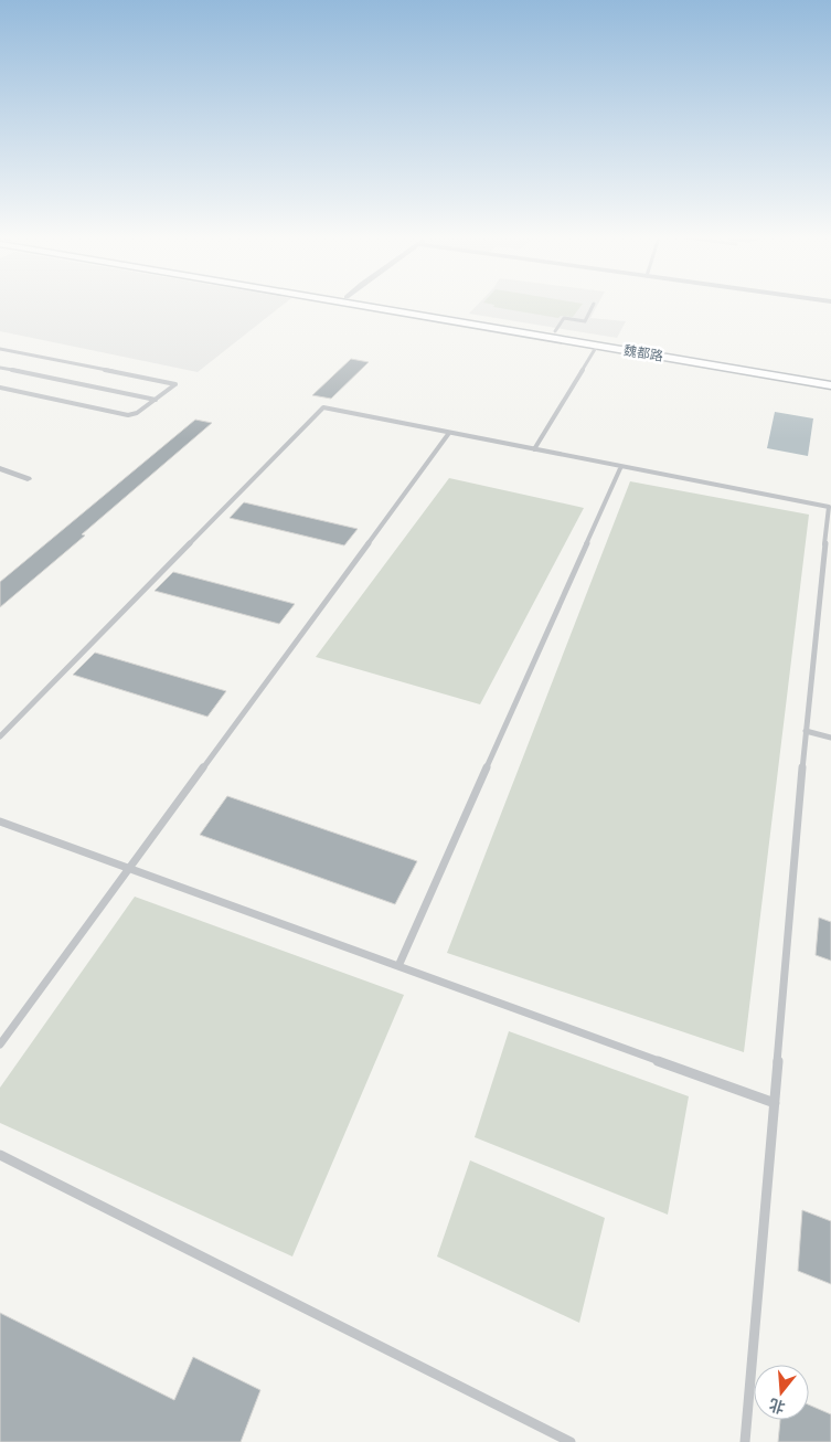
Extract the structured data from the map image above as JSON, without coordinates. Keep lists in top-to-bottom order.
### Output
{
  "streets": {
    "main road": ["魏都路"]
  },
  "north": "bottom"
}
